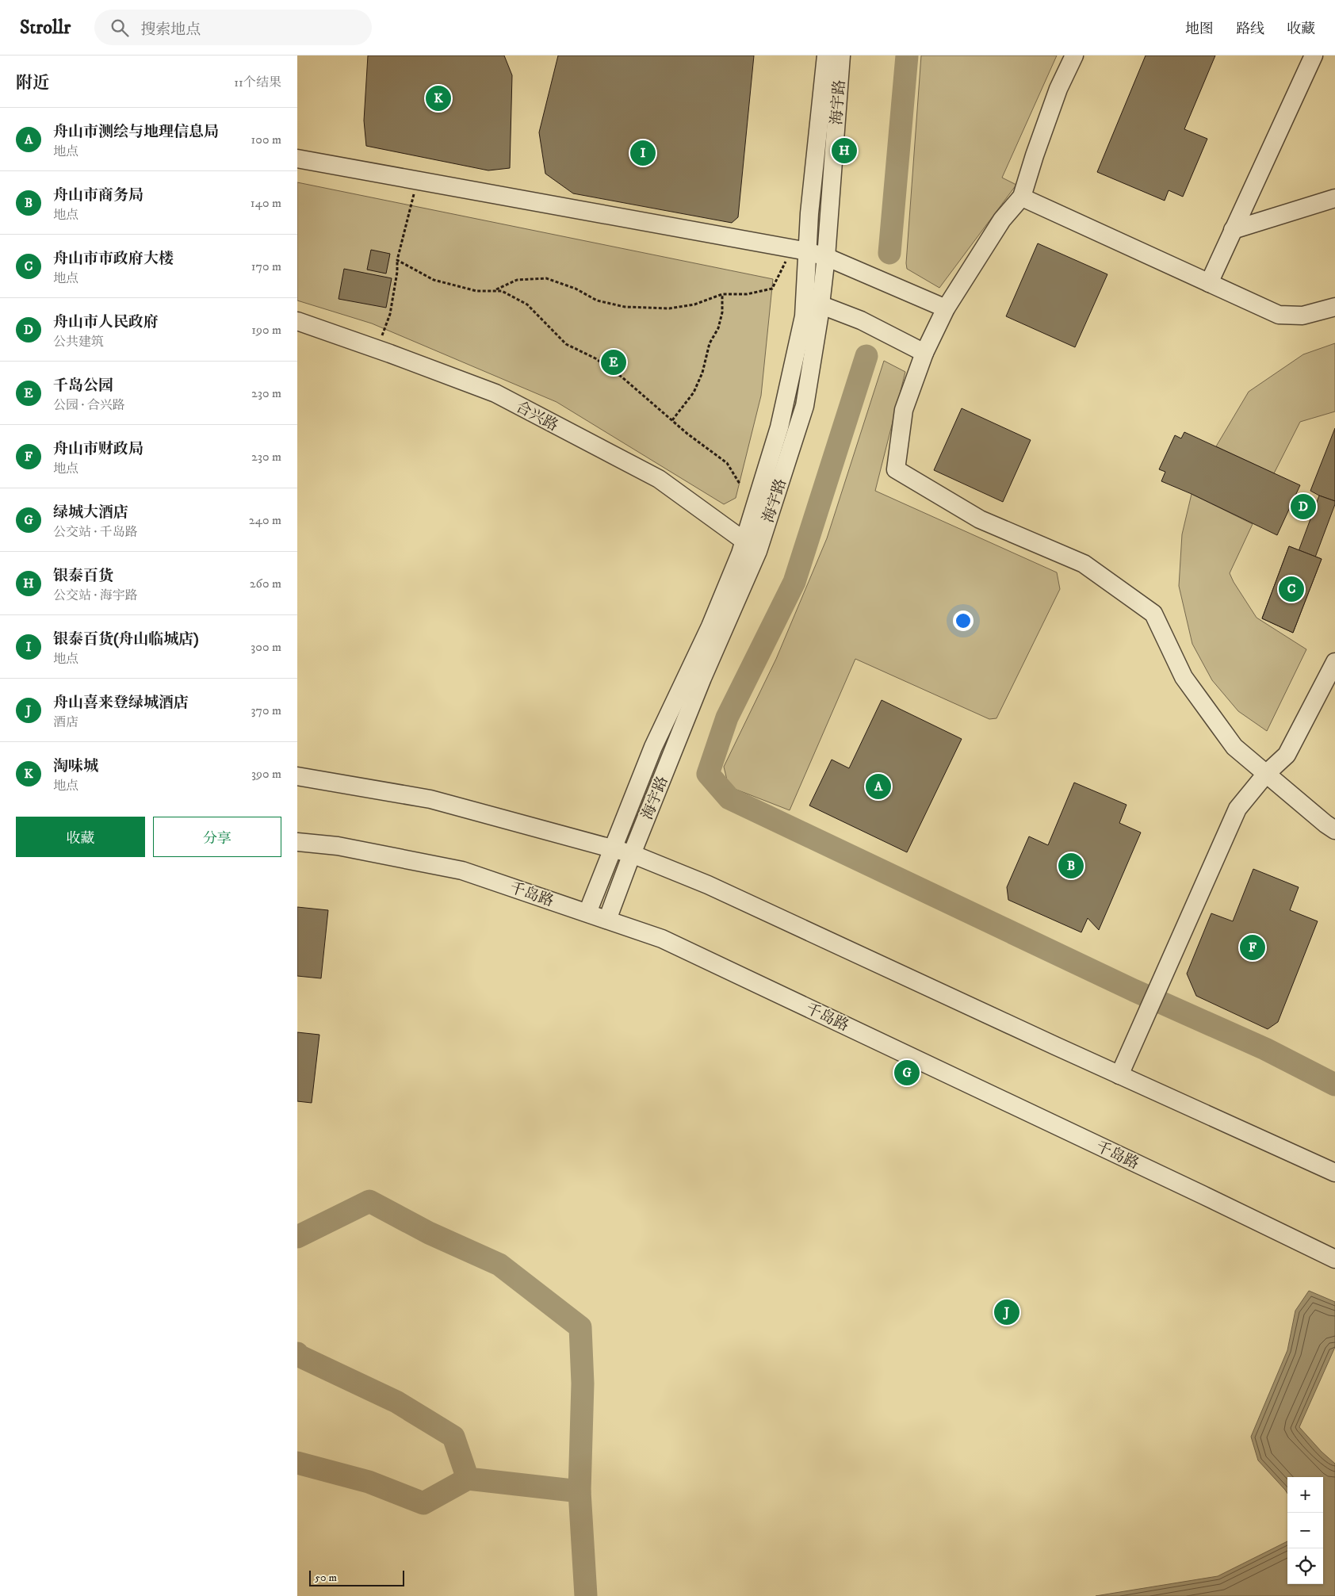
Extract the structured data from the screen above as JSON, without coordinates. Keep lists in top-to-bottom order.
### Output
{
  "streets": {
    "street": ["海宇路", "合兴路", "千岛路"]
  },
  "crossings": [
    ["海宇路", "合兴路"],
    ["海宇路", "千岛路"]
  ],
  "scale_bar": "50 m",
  "page": {
    "header": "Strollr",
    "search": "搜索地点",
    "nav": ["地图", "路线", "收藏"],
    "heading": ["附近", "11个结果"],
    "pins": [
      "K",
      "H",
      "I",
      "E",
      "D",
      "C",
      "A",
      "B",
      "F",
      "G",
      "J"
    ],
    "list": [
      {
        "mark": "A",
        "name": "舟山市测绘与地理信息局",
        "note": "地点",
        "value": "100 m"
      },
      {
        "mark": "B",
        "name": "舟山市商务局",
        "note": "地点",
        "value": "140 m"
      },
      {
        "mark": "C",
        "name": "舟山市市政府大楼",
        "note": "地点",
        "value": "170 m"
      },
      {
        "mark": "D",
        "name": "舟山市人民政府",
        "note": "公共建筑",
        "value": "190 m"
      },
      {
        "mark": "E",
        "name": "千岛公园",
        "note": "公园 · 合兴路",
        "value": "230 m"
      },
      {
        "mark": "F",
        "name": "舟山市财政局",
        "note": "地点",
        "value": "230 m"
      },
      {
        "mark": "G",
        "name": "绿城大酒店",
        "note": "公交站 · 千岛路",
        "value": "240 m"
      },
      {
        "mark": "H",
        "name": "银泰百货",
        "note": "公交站 · 海宇路",
        "value": "260 m"
      },
      {
        "mark": "I",
        "name": "银泰百货(舟山临城店)",
        "note": "地点",
        "value": "300 m"
      },
      {
        "mark": "J",
        "name": "舟山喜来登绿城酒店",
        "note": "酒店",
        "value": "370 m"
      },
      {
        "mark": "K",
        "name": "淘味城",
        "note": "地点",
        "value": "390 m"
      }
    ],
    "buttons": ["收藏", "分享"],
    "map_buttons": ["+", "−"],
    "scale": "50 m"
  }
}
